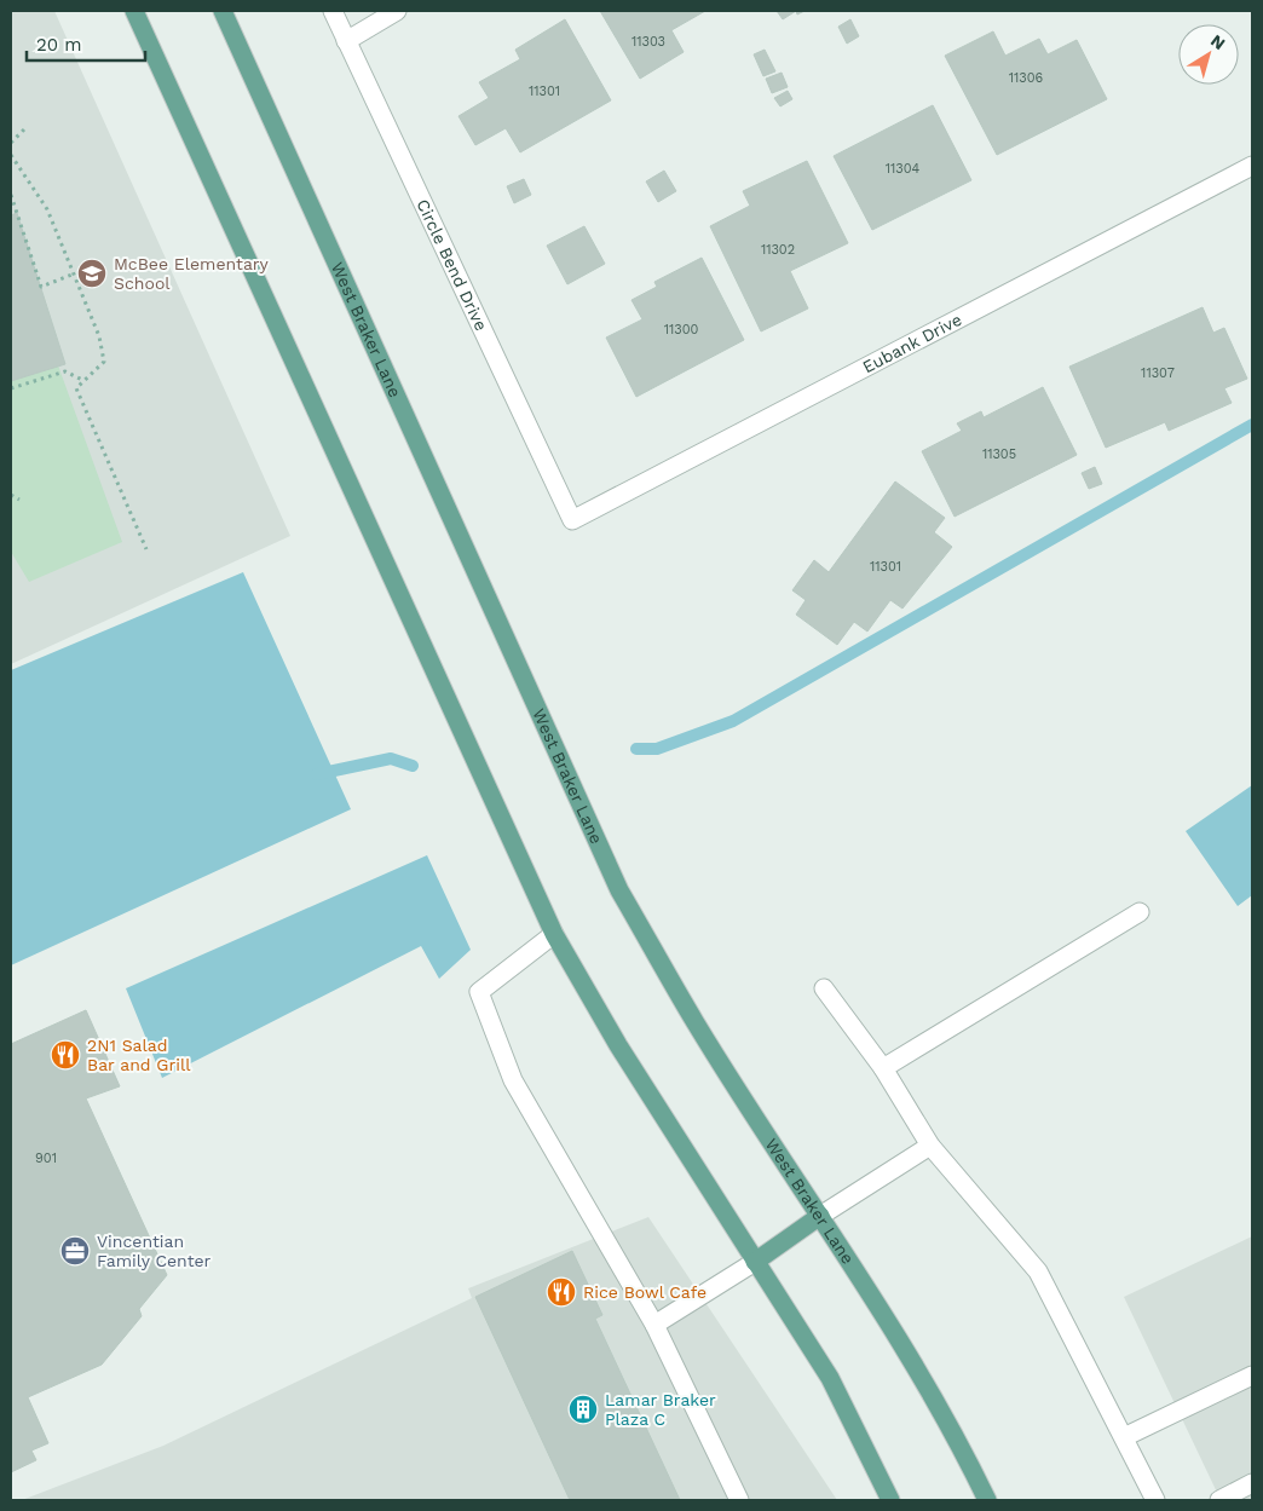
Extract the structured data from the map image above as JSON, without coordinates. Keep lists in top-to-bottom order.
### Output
{
  "streets": {
    "main road": ["West Braker Lane"],
    "street": ["Circle Bend Drive", "Eubank Drive"]
  },
  "crossings": [
    ["Circle Bend Drive", "Eubank Drive"]
  ],
  "places": {
    "school or university": ["McBee Elementary School"],
    "restaurant": ["2N1 Salad Bar and Grill", "Rice Bowl Cafe"],
    "office": ["Vincentian Family Center"],
    "building": ["Lamar Braker Plaza C"]
  },
  "house_numbers": [
    "11303",
    "11306",
    "11301",
    "11304",
    "11302",
    "11300",
    "11307",
    "11305",
    "11301",
    "901"
  ],
  "scale_bar": "20 m",
  "north": "top right"
}
